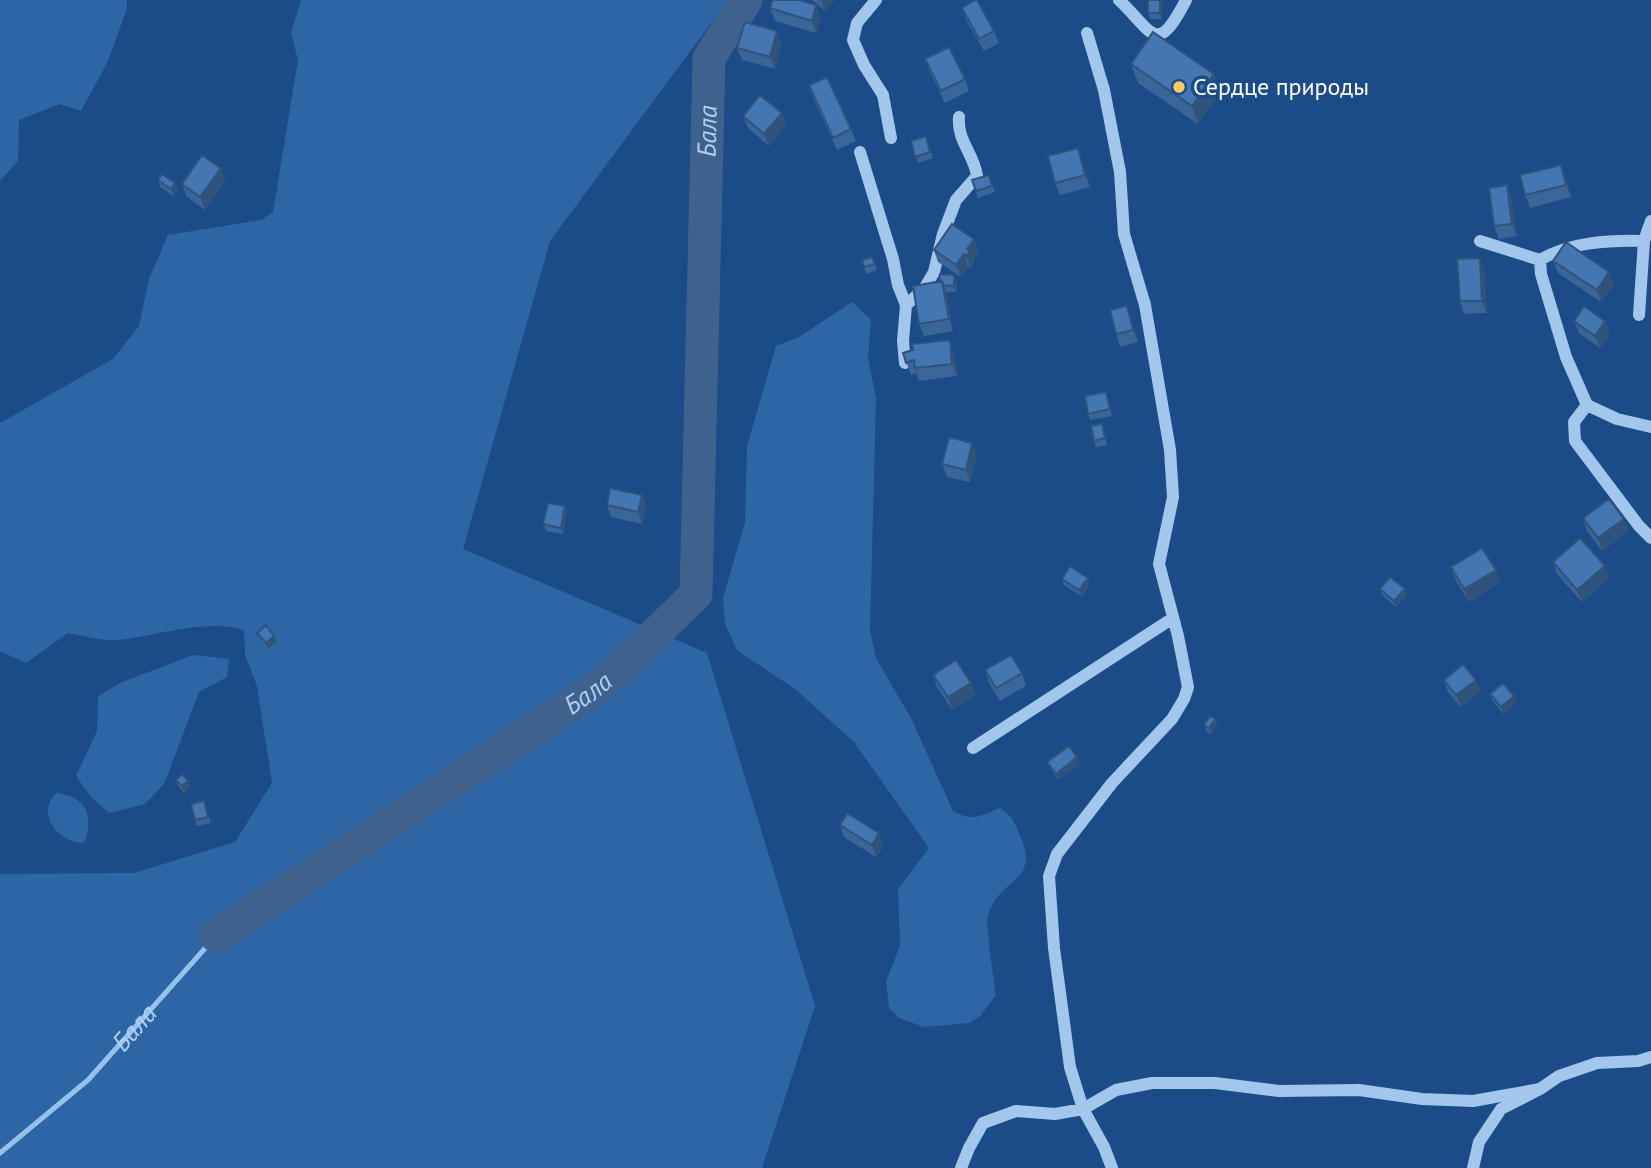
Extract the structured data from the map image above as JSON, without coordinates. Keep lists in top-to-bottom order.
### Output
{
  "water": ["Бала"],
  "places": ["Сердце природы"]
}
